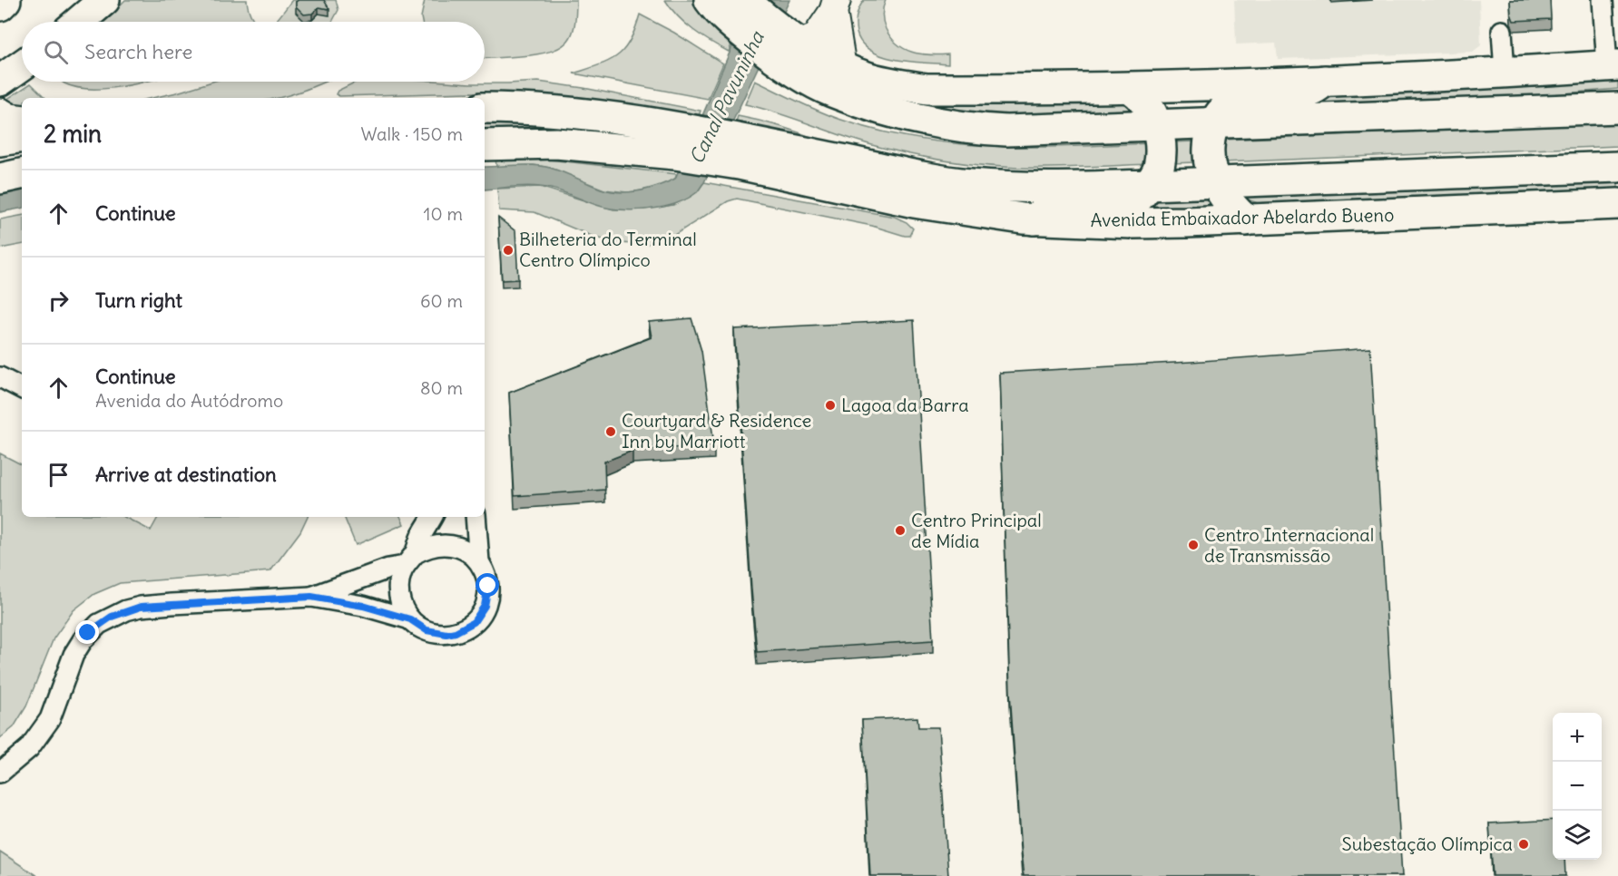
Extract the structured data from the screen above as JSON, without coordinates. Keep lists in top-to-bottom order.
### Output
{
  "streets": {
    "main road": ["Avenida Embaixador Abelardo Bueno"]
  },
  "water": ["Canal Pavuninha"],
  "places": [
    "Bilheteria do Terminal Centro Olímpico",
    "Lagoa da Barra",
    "Courtyard & Residence Inn by Marriott",
    "Centro Principal de Mídia",
    "Centro Internacional de Transmissão",
    "Subestação Olímpica"
  ],
  "page": {
    "search": "Search here",
    "heading": ["2 min", "Walk · 150 m"],
    "list": [
      ["Continue", "10 m"],
      ["Turn right", "60 m"],
      ["Continue", "Avenida do Autódromo", "80 m"],
      "Arrive at destination"
    ],
    "map_buttons": ["+", "−"]
  }
}
